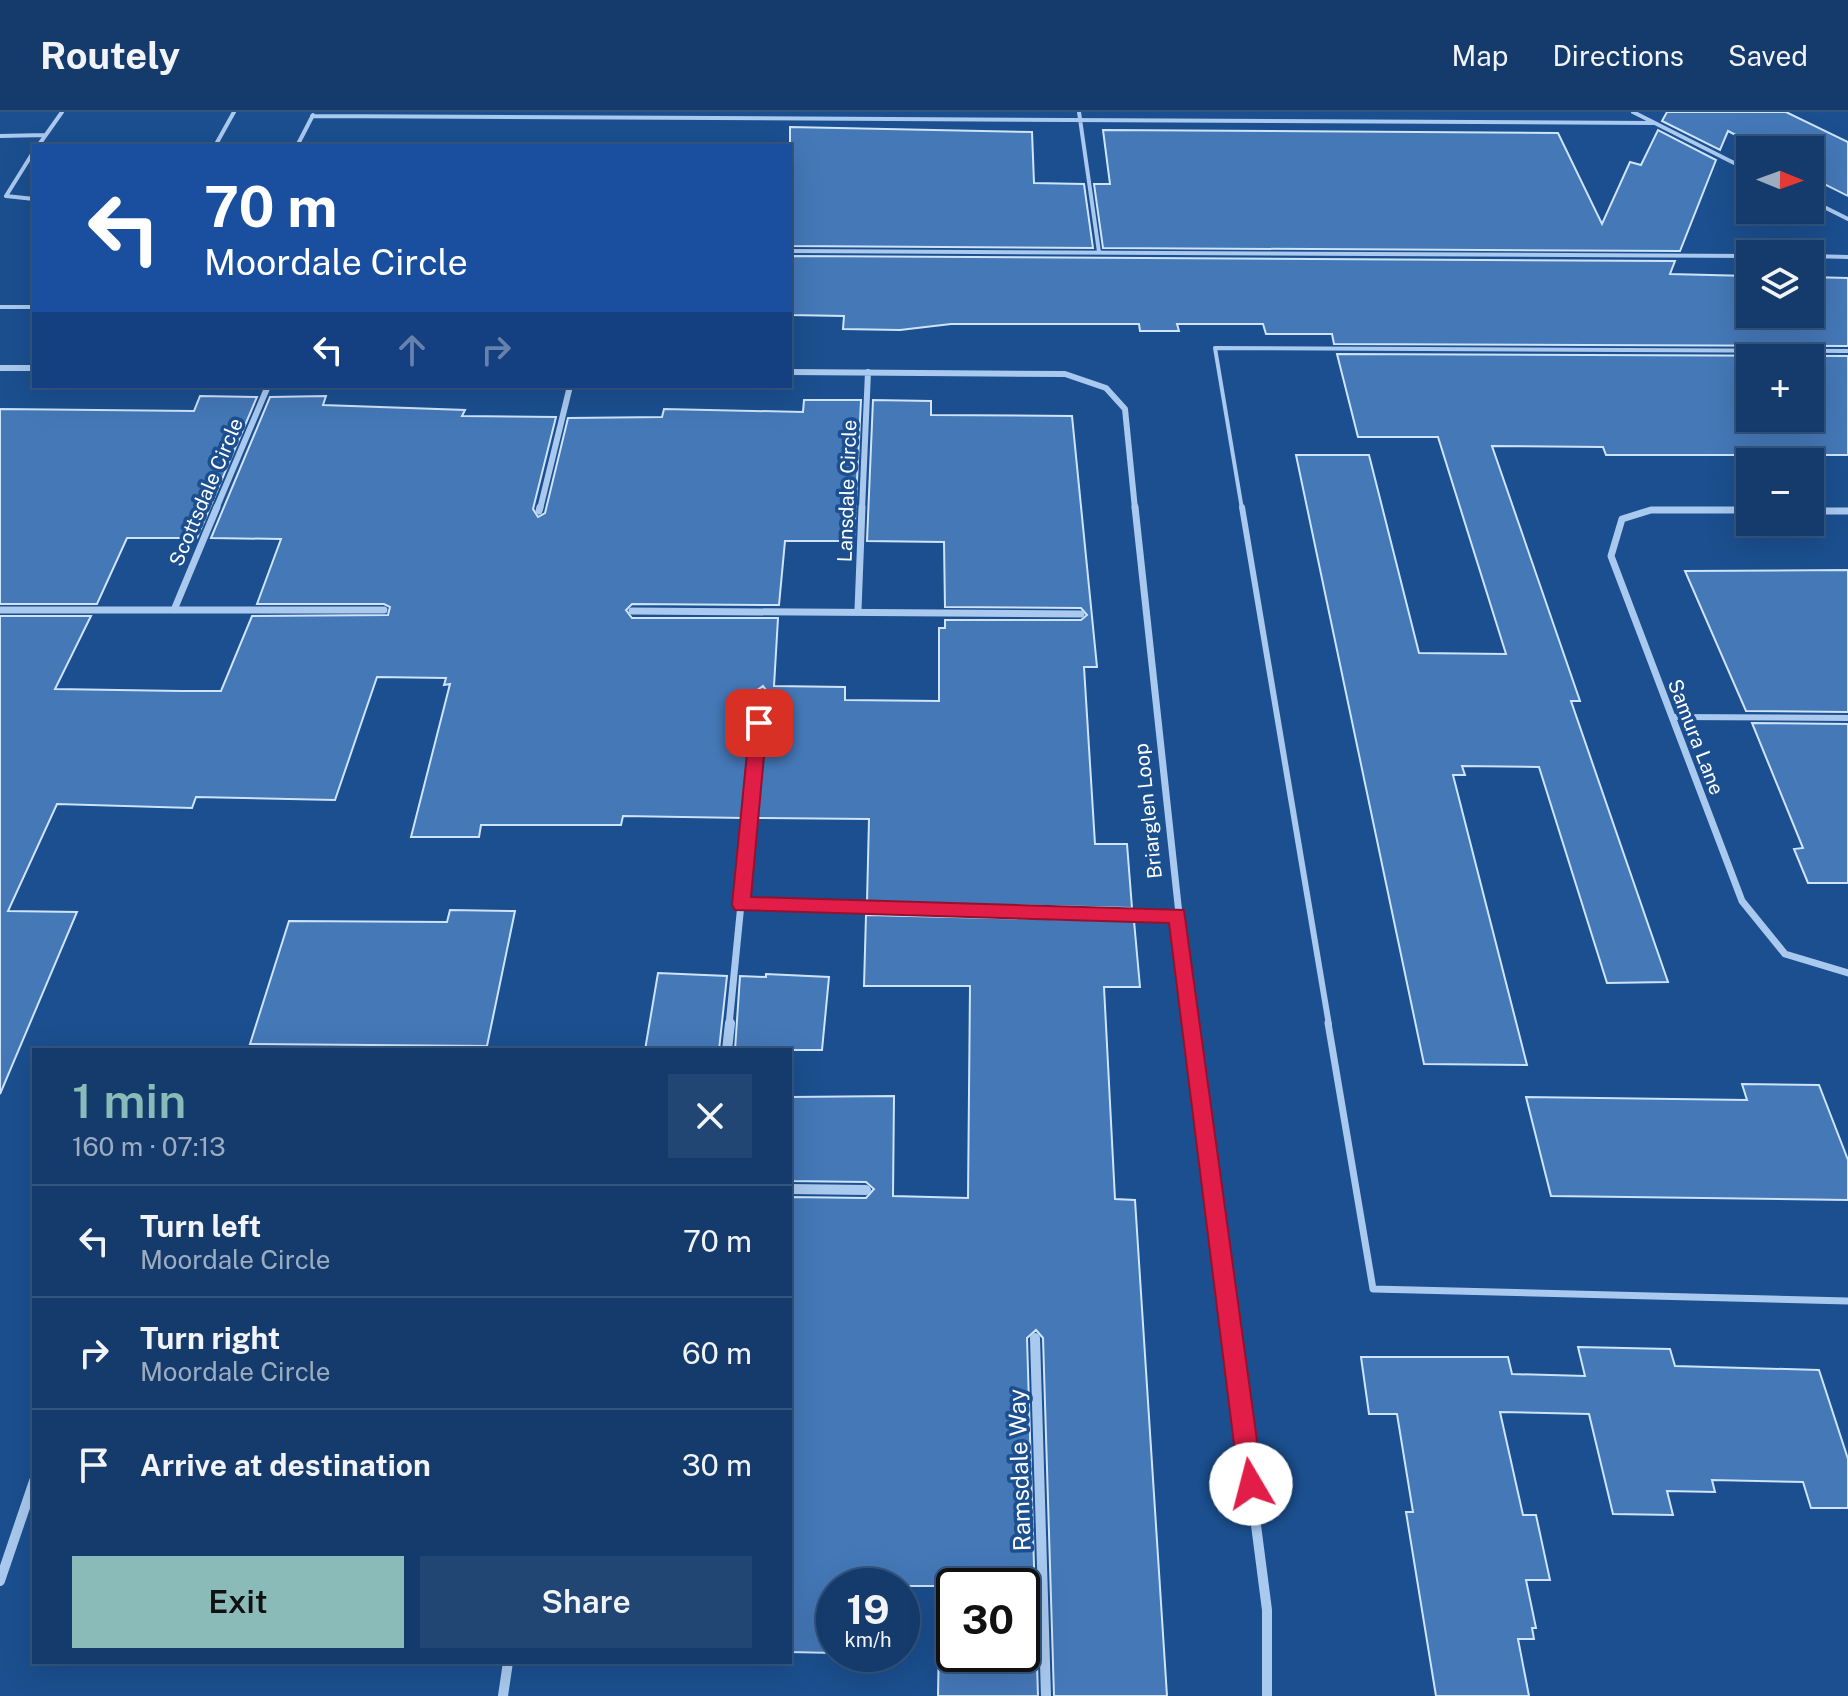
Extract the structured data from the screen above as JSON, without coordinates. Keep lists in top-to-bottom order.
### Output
{
  "streets": {
    "street": [
      "Lansdale Circle",
      "Scottsdale Circle",
      "Samura Lane",
      "Briarglen Loop",
      "Ramsdale Way"
    ]
  },
  "crossings": [
    ["Lansdale Circle", "Briarglen Loop"]
  ],
  "north": "right",
  "page": {
    "header": "Routely",
    "nav": ["Map", "Directions", "Saved"],
    "map_buttons": ["+", "−"],
    "turn": ["70 m", "Moordale Circle"],
    "heading": ["1 min", "160 m · 07:13"],
    "list": [
      {
        "name": "Turn left",
        "note": "Moordale Circle",
        "value": "70 m"
      },
      {
        "name": "Turn right",
        "note": "Moordale Circle",
        "value": "60 m"
      },
      {
        "name": "Arrive at destination",
        "value": "30 m"
      }
    ],
    "buttons": ["Exit", "Share"],
    "speed": "19 km/h",
    "limit": "30"
  }
}
